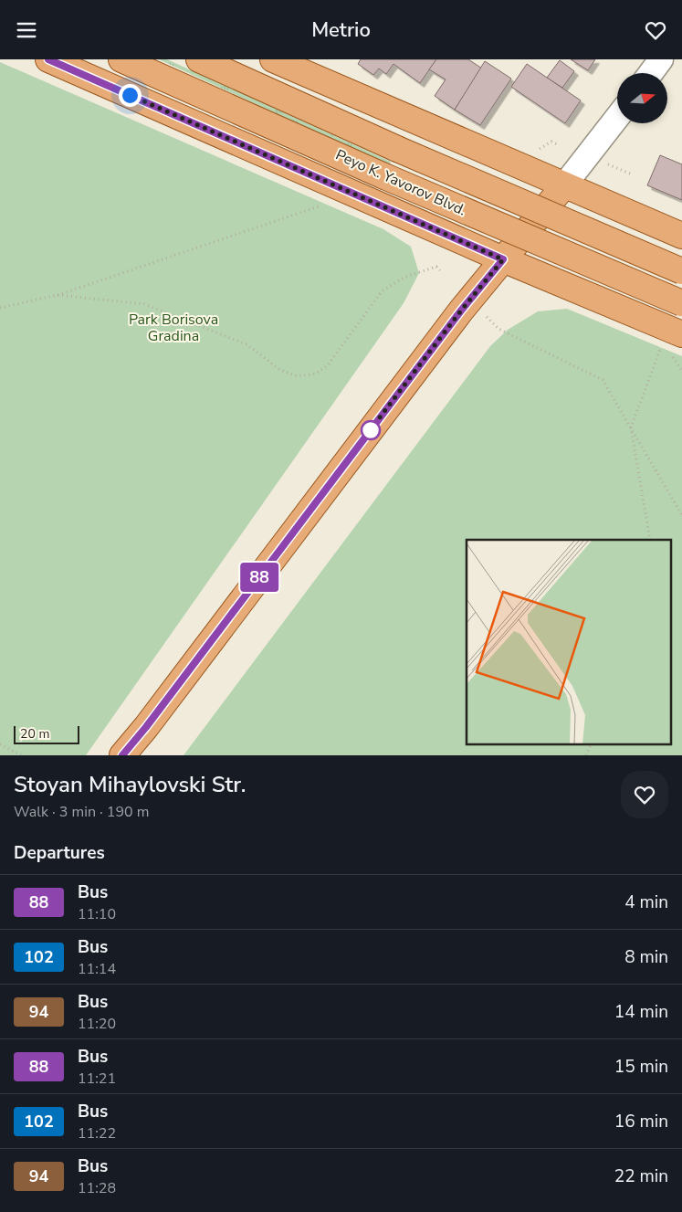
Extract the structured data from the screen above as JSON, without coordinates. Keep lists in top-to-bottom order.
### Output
{
  "streets": {
    "main road": ["Peyo K. Yavorov Blvd."]
  },
  "parks": ["Park Borisova Gradina"],
  "lines": ["bus line 88"],
  "scale_bar": "20 m",
  "north": "right",
  "page": {
    "header": "Metrio",
    "on_map": "88",
    "scale": "20 m",
    "heading": [
      ["Stoyan Mihaylovski Str.", "Walk · 3 min · 190 m"],
      "Departures"
    ],
    "list": [
      {
        "mark": "88",
        "name": "Bus",
        "note": "11:10",
        "value": "4 min"
      },
      {
        "mark": "102",
        "name": "Bus",
        "note": "11:14",
        "value": "8 min"
      },
      {
        "mark": "94",
        "name": "Bus",
        "note": "11:20",
        "value": "14 min"
      },
      {
        "mark": "88",
        "name": "Bus",
        "note": "11:21",
        "value": "15 min"
      },
      {
        "mark": "102",
        "name": "Bus",
        "note": "11:22",
        "value": "16 min"
      },
      {
        "mark": "94",
        "name": "Bus",
        "note": "11:28",
        "value": "22 min"
      }
    ]
  }
}
